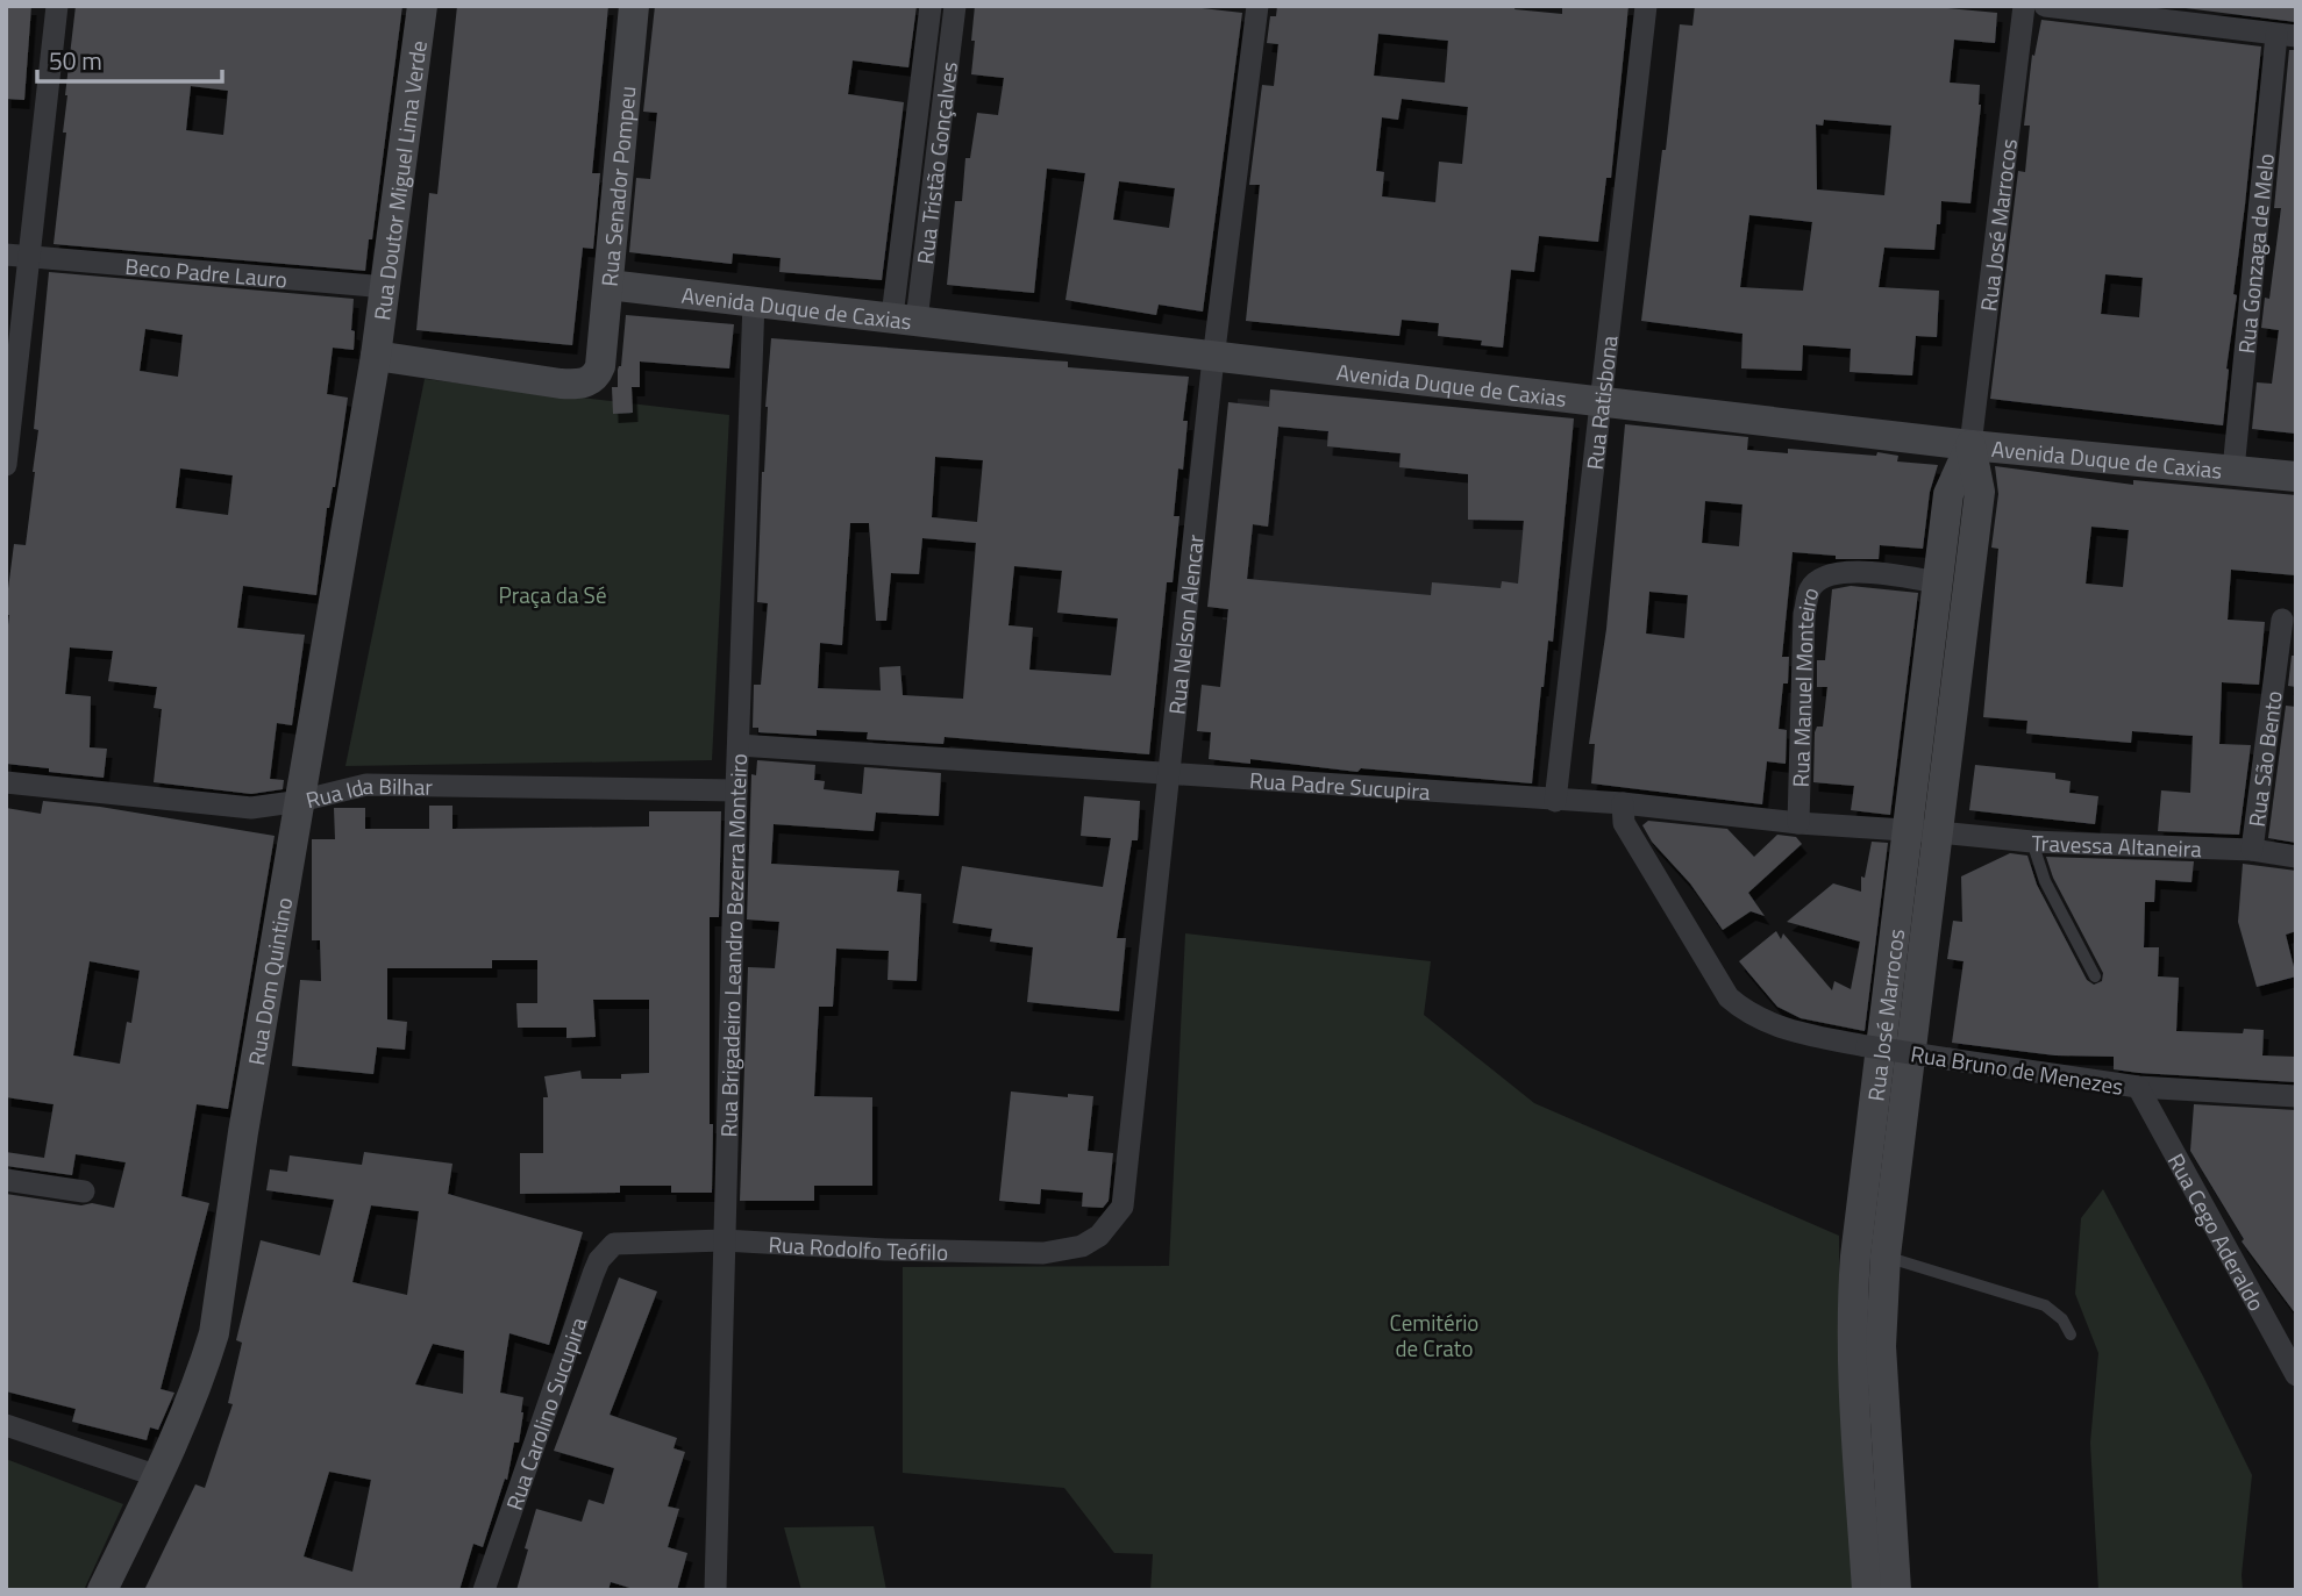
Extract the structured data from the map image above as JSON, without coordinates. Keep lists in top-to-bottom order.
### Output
{
  "streets": {
    "main road": [
      "Rua Doutor Miguel Lima Verde",
      "Rua Senador Pompeu",
      "Rua José Marrocos",
      "Avenida Duque de Caxias",
      "Rua Dom Quintino"
    ],
    "street": [
      "Rua Tristão Gonçalves",
      "Rua Gonzaga de Melo",
      "Beco Padre Lauro",
      "Rua Ratisbona",
      "Rua Nelson Alencar",
      "Rua Manuel Monteiro",
      "Rua São Bento",
      "Rua Padre Sucupira",
      "Rua Ida Bilhar",
      "Travessa Altaneira",
      "Rua Brigadeiro Leandro Bezerra Monteiro",
      "Rua Bruno de Menezes",
      "Rua Cego Aderaldo",
      "Rua Rodolfo Teófilo",
      "Rua Carolino Sucupira"
    ]
  },
  "crossings": [
    ["Rua Tristão Gonçalves", "Avenida Duque de Caxias"],
    ["Rua Doutor Miguel Lima Verde", "Rua Senador Pompeu"],
    ["Rua Doutor Miguel Lima Verde", "Beco Padre Lauro"],
    ["Rua Doutor Miguel Lima Verde", "Rua Dom Quintino"],
    ["Rua Senador Pompeu", "Avenida Duque de Caxias"],
    ["Rua Senador Pompeu", "Rua Dom Quintino"],
    ["Rua José Marrocos", "Avenida Duque de Caxias"],
    ["Rua José Marrocos", "Rua Manuel Monteiro"],
    ["Rua José Marrocos", "Rua Padre Sucupira"],
    ["Rua José Marrocos", "Travessa Altaneira"],
    ["Rua Gonzaga de Melo", "Avenida Duque de Caxias"],
    ["Avenida Duque de Caxias", "Rua Ratisbona"],
    ["Avenida Duque de Caxias", "Rua Nelson Alencar"],
    ["Avenida Duque de Caxias", "Rua Brigadeiro Leandro Bezerra Monteiro"],
    ["Rua Ratisbona", "Rua Padre Sucupira"],
    ["Rua Nelson Alencar", "Rua Padre Sucupira"],
    ["Rua Nelson Alencar", "Rua Rodolfo Teófilo"],
    ["Rua Manuel Monteiro", "Rua Padre Sucupira"],
    ["Rua São Bento", "Travessa Altaneira"],
    ["Rua Padre Sucupira", "Travessa Altaneira"],
    ["Rua Padre Sucupira", "Rua Brigadeiro Leandro Bezerra Monteiro"],
    ["Rua Padre Sucupira", "Rua Bruno de Menezes"],
    ["Rua Ida Bilhar", "Rua Brigadeiro Leandro Bezerra Monteiro"],
    ["Rua Ida Bilhar", "Rua Dom Quintino"],
    ["Rua Brigadeiro Leandro Bezerra Monteiro", "Rua Rodolfo Teófilo"],
    ["Rua Bruno de Menezes", "Rua Cego Aderaldo"],
    ["Rua Rodolfo Teófilo", "Rua Carolino Sucupira"]
  ],
  "parks": ["Praça da Sé", "Cemitério de Crato"],
  "scale_bar": "50 m"
}
